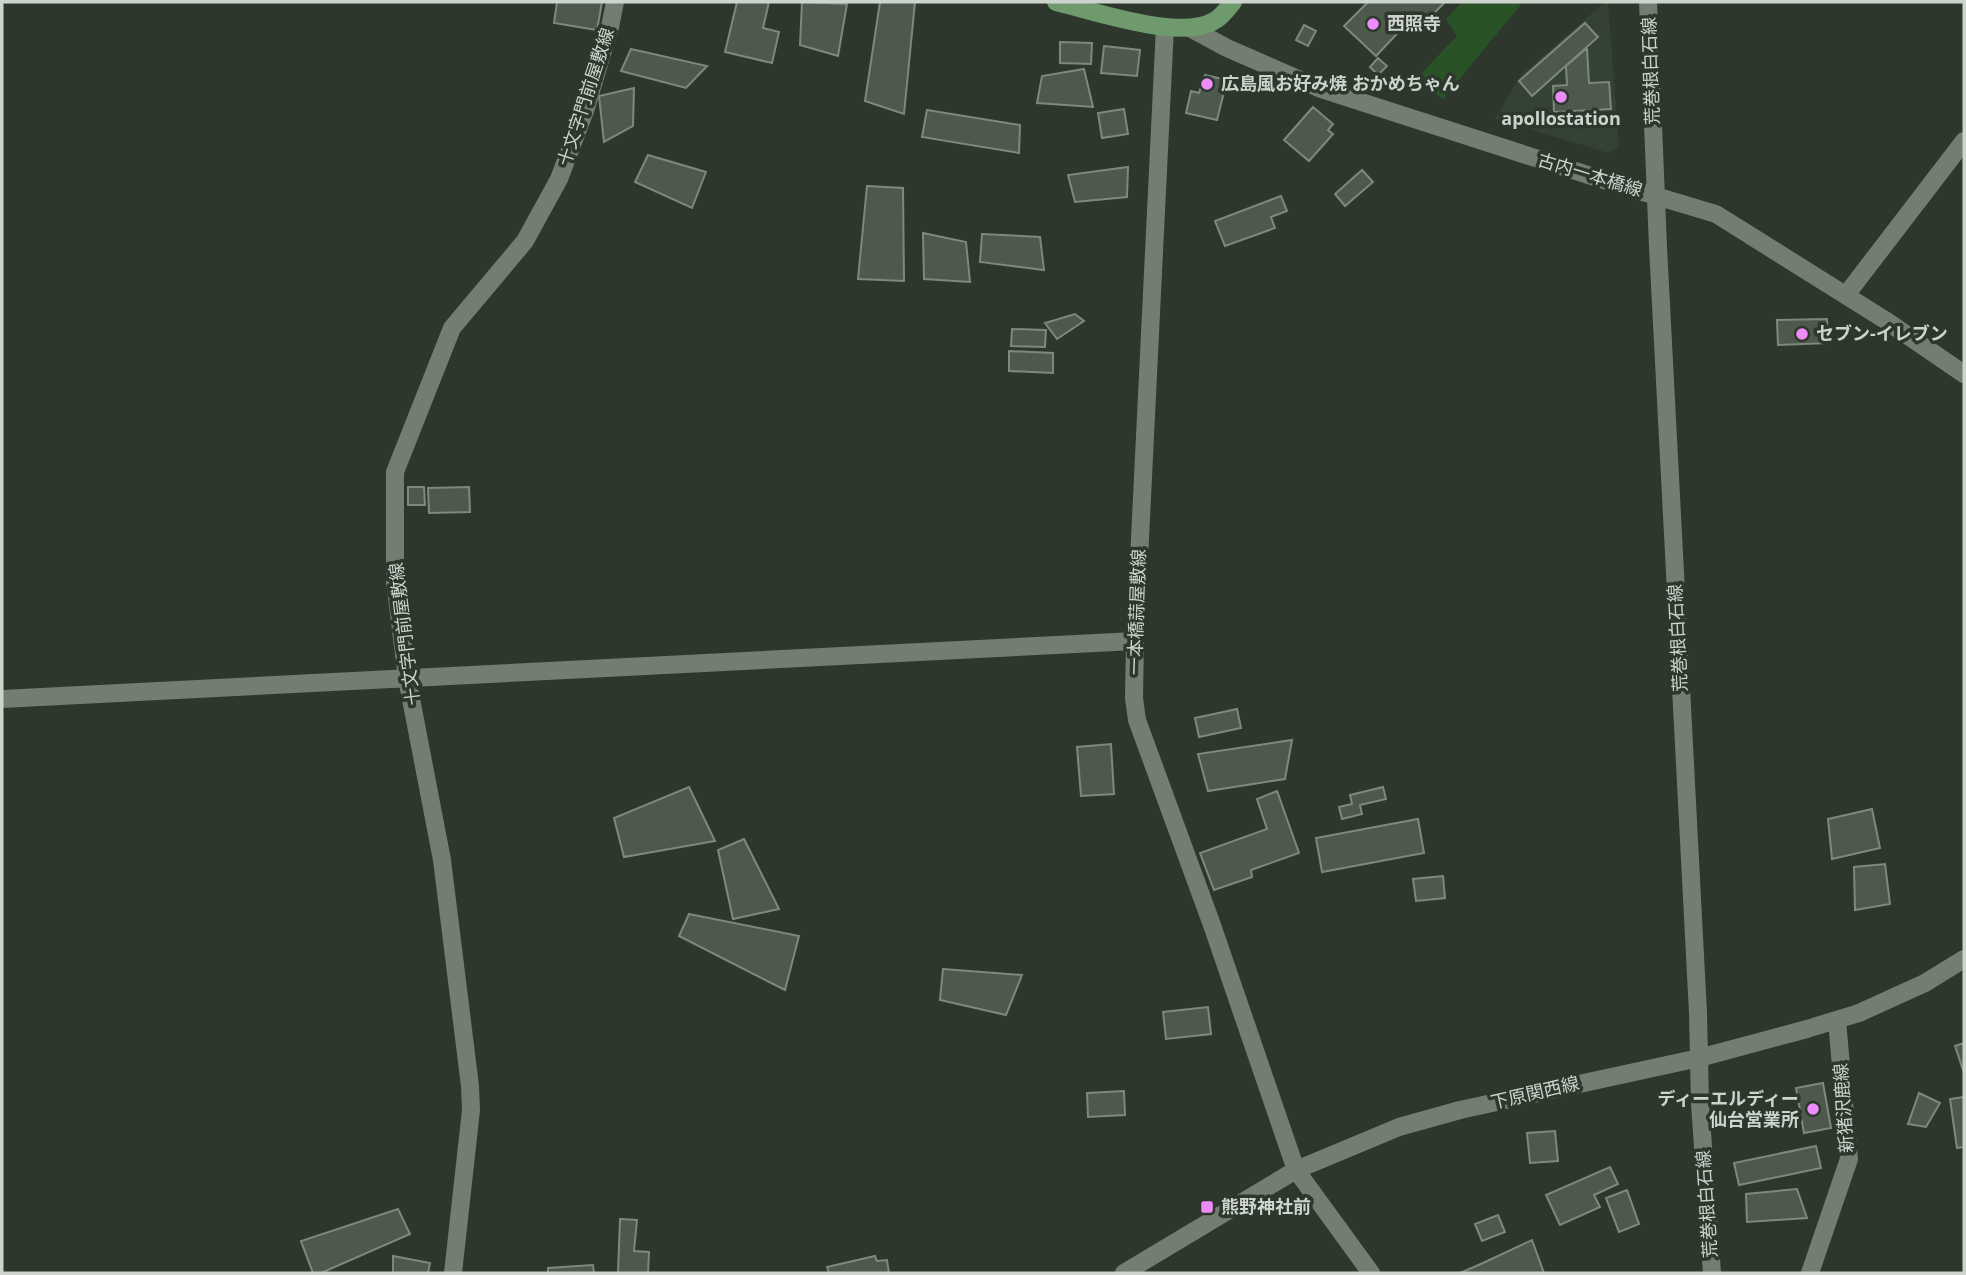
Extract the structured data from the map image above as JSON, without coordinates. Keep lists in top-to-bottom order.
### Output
{
  "streets": {
    "street": [
      "荒巻根白石線",
      "十文字門前屋敷線",
      "古内一本橋線",
      "一本橋蒜屋敷線",
      "下原関西線",
      "新猪沢鹿線"
    ]
  },
  "crossings": [
    ["荒巻根白石線", "古内一本橋線"],
    ["荒巻根白石線", "下原関西線"],
    ["一本橋蒜屋敷線", "下原関西線"],
    ["下原関西線", "新猪沢鹿線"]
  ],
  "places": {
    "other": [
      "西照寺",
      "広島風お好み焼 おかめちゃん",
      "apollostation",
      "セブン-イレブン",
      "ディーエルディー 仙台営業所"
    ],
    "transit": ["熊野神社前"]
  }
}
